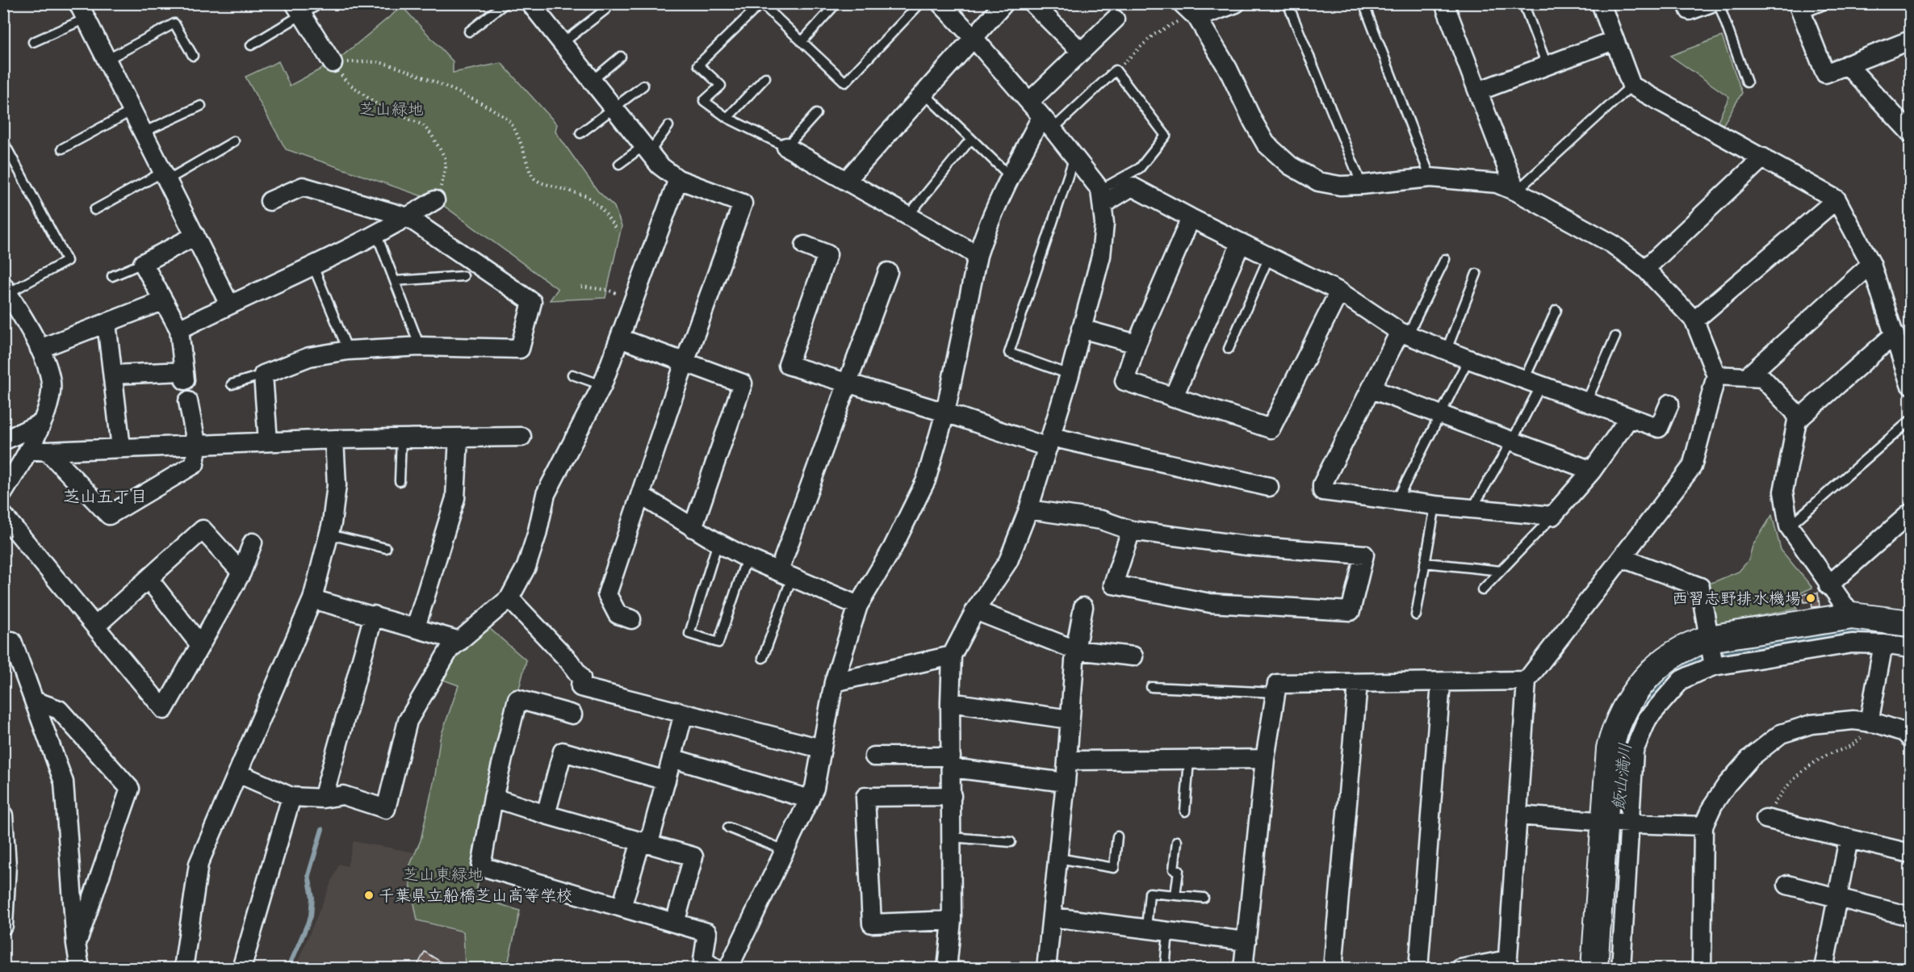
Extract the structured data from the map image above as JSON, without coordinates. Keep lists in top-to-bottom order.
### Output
{
  "districts": ["芝山五丁目"],
  "water": ["飯山満川"],
  "parks": ["芝山緑地", "芝山東緑地"],
  "places": ["西習志野排水機場", "千葉県立船橋芝山高等学校"]
}
